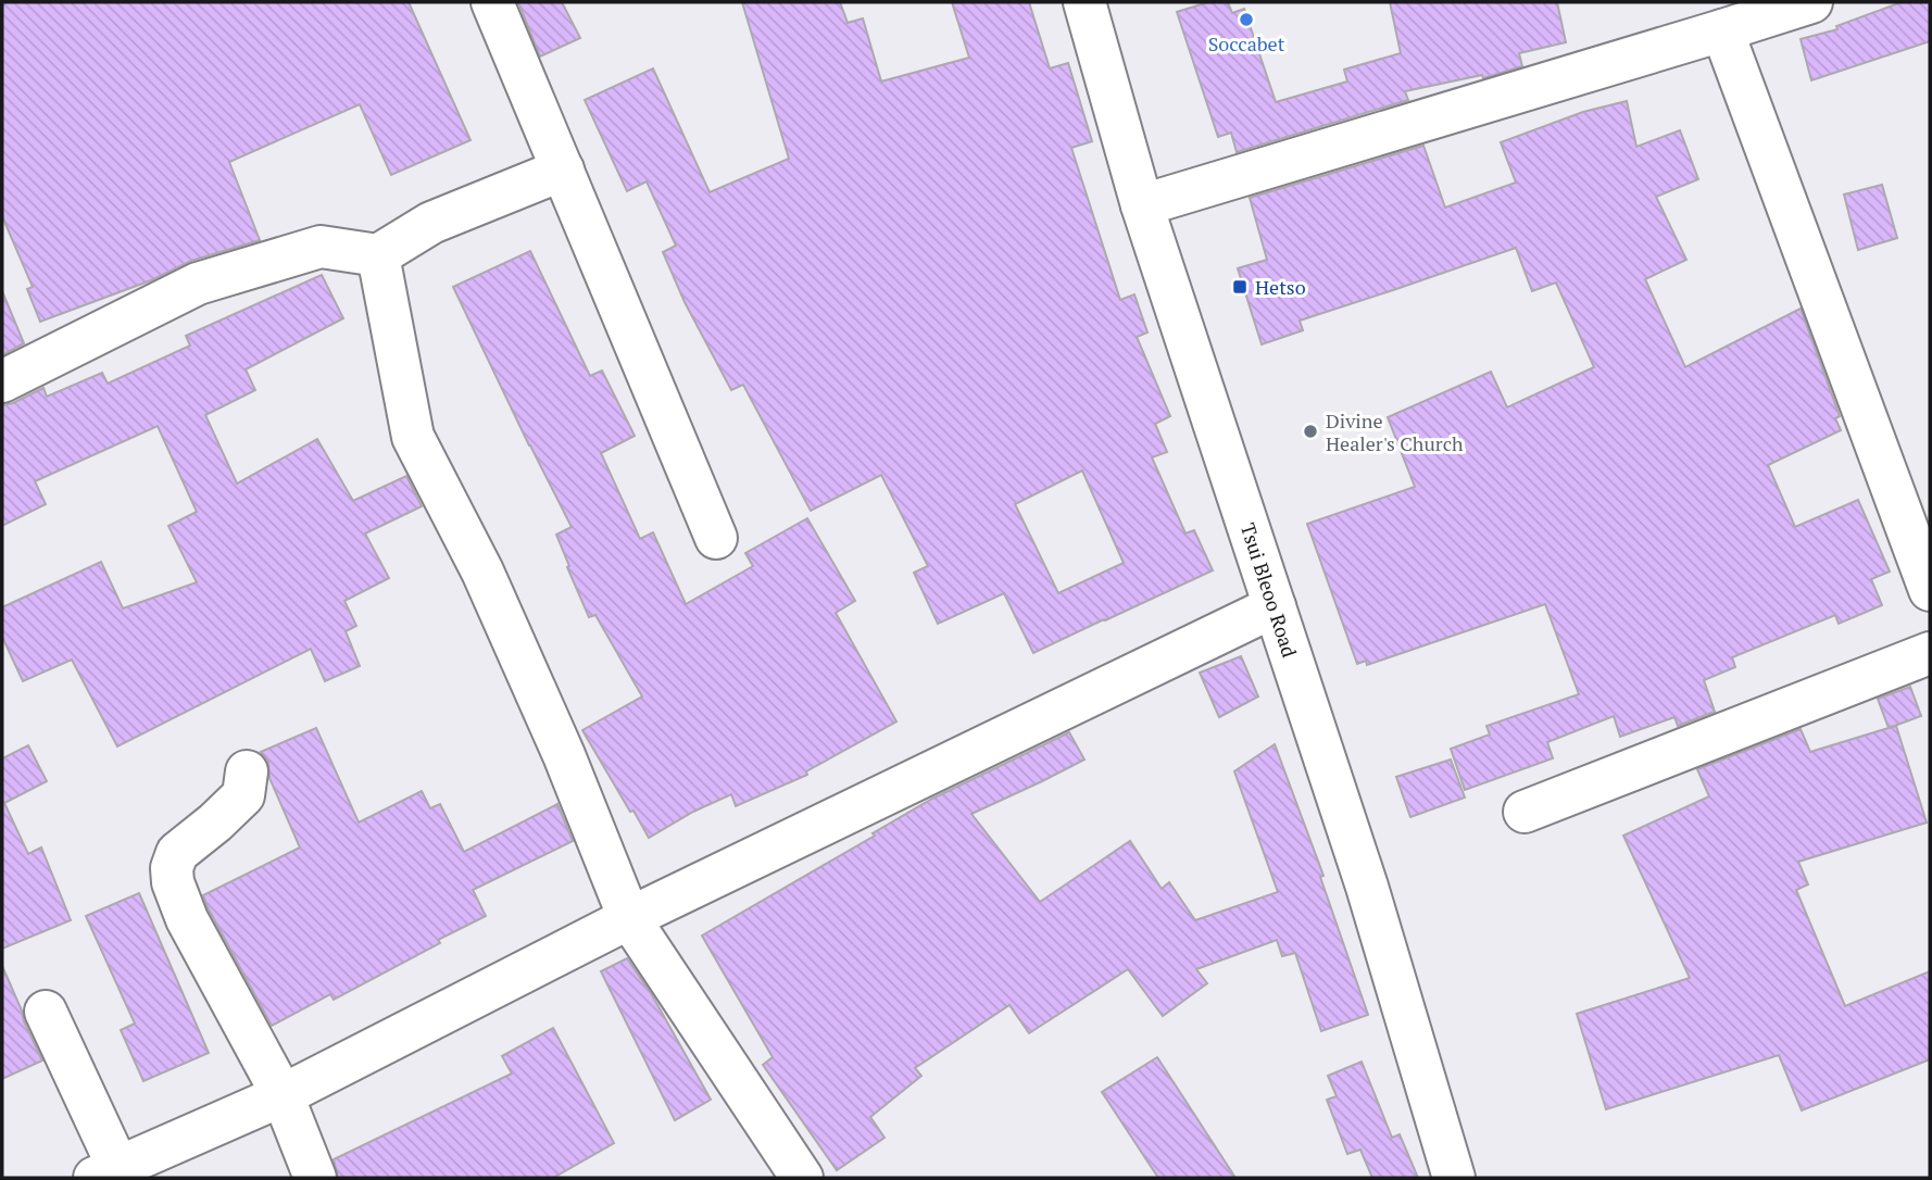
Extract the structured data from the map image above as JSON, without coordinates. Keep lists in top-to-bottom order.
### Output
{
  "streets": {
    "street": ["Tsui Bleoo Road"]
  },
  "places": {
    "other": ["Soccabet", "Divine Healer's Church"],
    "transit": ["Hetso"]
  }
}
